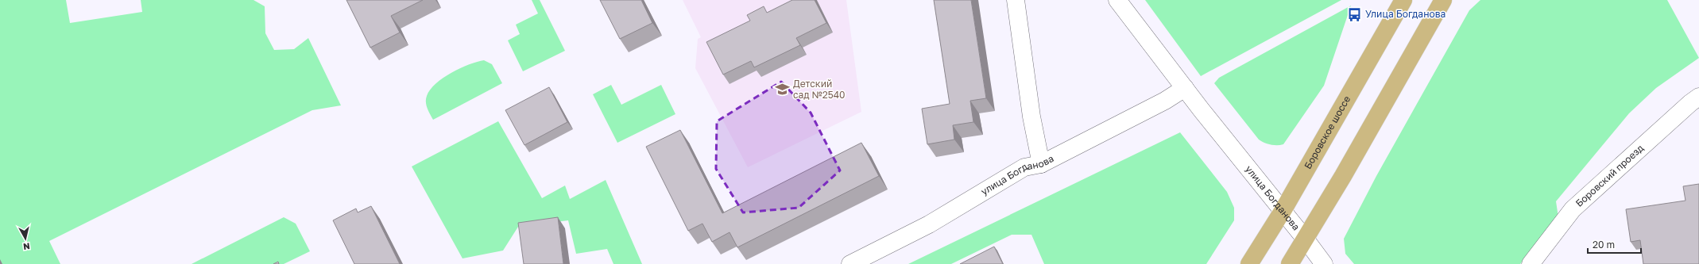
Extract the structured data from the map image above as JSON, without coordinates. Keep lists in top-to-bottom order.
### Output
{
  "streets": {
    "main road": ["Боровское шоссе"],
    "street": ["улица Богданова", "Боровский проезд"]
  },
  "crossings": [
    ["Боровское шоссе", "улица Богданова"]
  ],
  "places": {
    "bus stop": ["Улица Богданова"],
    "school or university": ["Детский сад №2540"]
  },
  "scale_bar": "20 m",
  "north": "bottom"
}
